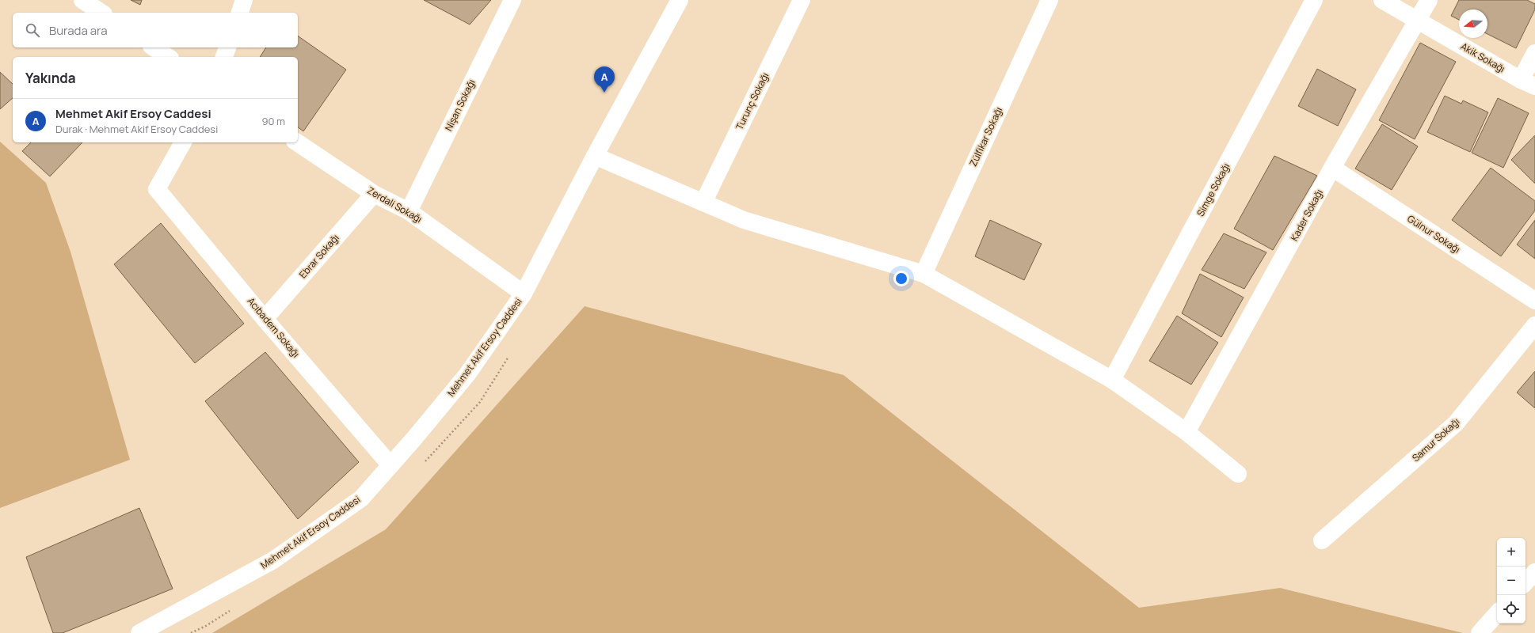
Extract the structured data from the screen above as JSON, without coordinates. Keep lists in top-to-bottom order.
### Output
{
  "streets": {
    "street": [
      "Akik Sokağı",
      "Turunç Sokağı",
      "Nişan Sokağı",
      "Zülfikar Sokağı",
      "Simge Sokağı",
      "Zerdali Sokağı",
      "Kader Sokağı",
      "Gülnur Sokağı",
      "Ebrar Sokağı",
      "Acıbadem Sokağı",
      "Mehmet Akif Ersoy Caddesi",
      "Samur Sokağı"
    ]
  },
  "crossings": [
    ["Akik Sokağı", "Kader Sokağı"],
    ["Nişan Sokağı", "Zerdali Sokağı"],
    ["Zerdali Sokağı", "Ebrar Sokağı"],
    ["Zerdali Sokağı", "Mehmet Akif Ersoy Caddesi"],
    ["Kader Sokağı", "Gülnur Sokağı"],
    ["Ebrar Sokağı", "Acıbadem Sokağı"],
    ["Acıbadem Sokağı", "Mehmet Akif Ersoy Caddesi"]
  ],
  "north": "left",
  "page": {
    "search": "Burada ara",
    "heading": "Yakında",
    "pins": "A",
    "list": [
      {
        "mark": "A",
        "name": "Mehmet Akif Ersoy Caddesi",
        "note": "Durak · Mehmet Akif Ersoy Caddesi",
        "value": "90 m"
      }
    ],
    "map_buttons": ["+", "−"]
  }
}
